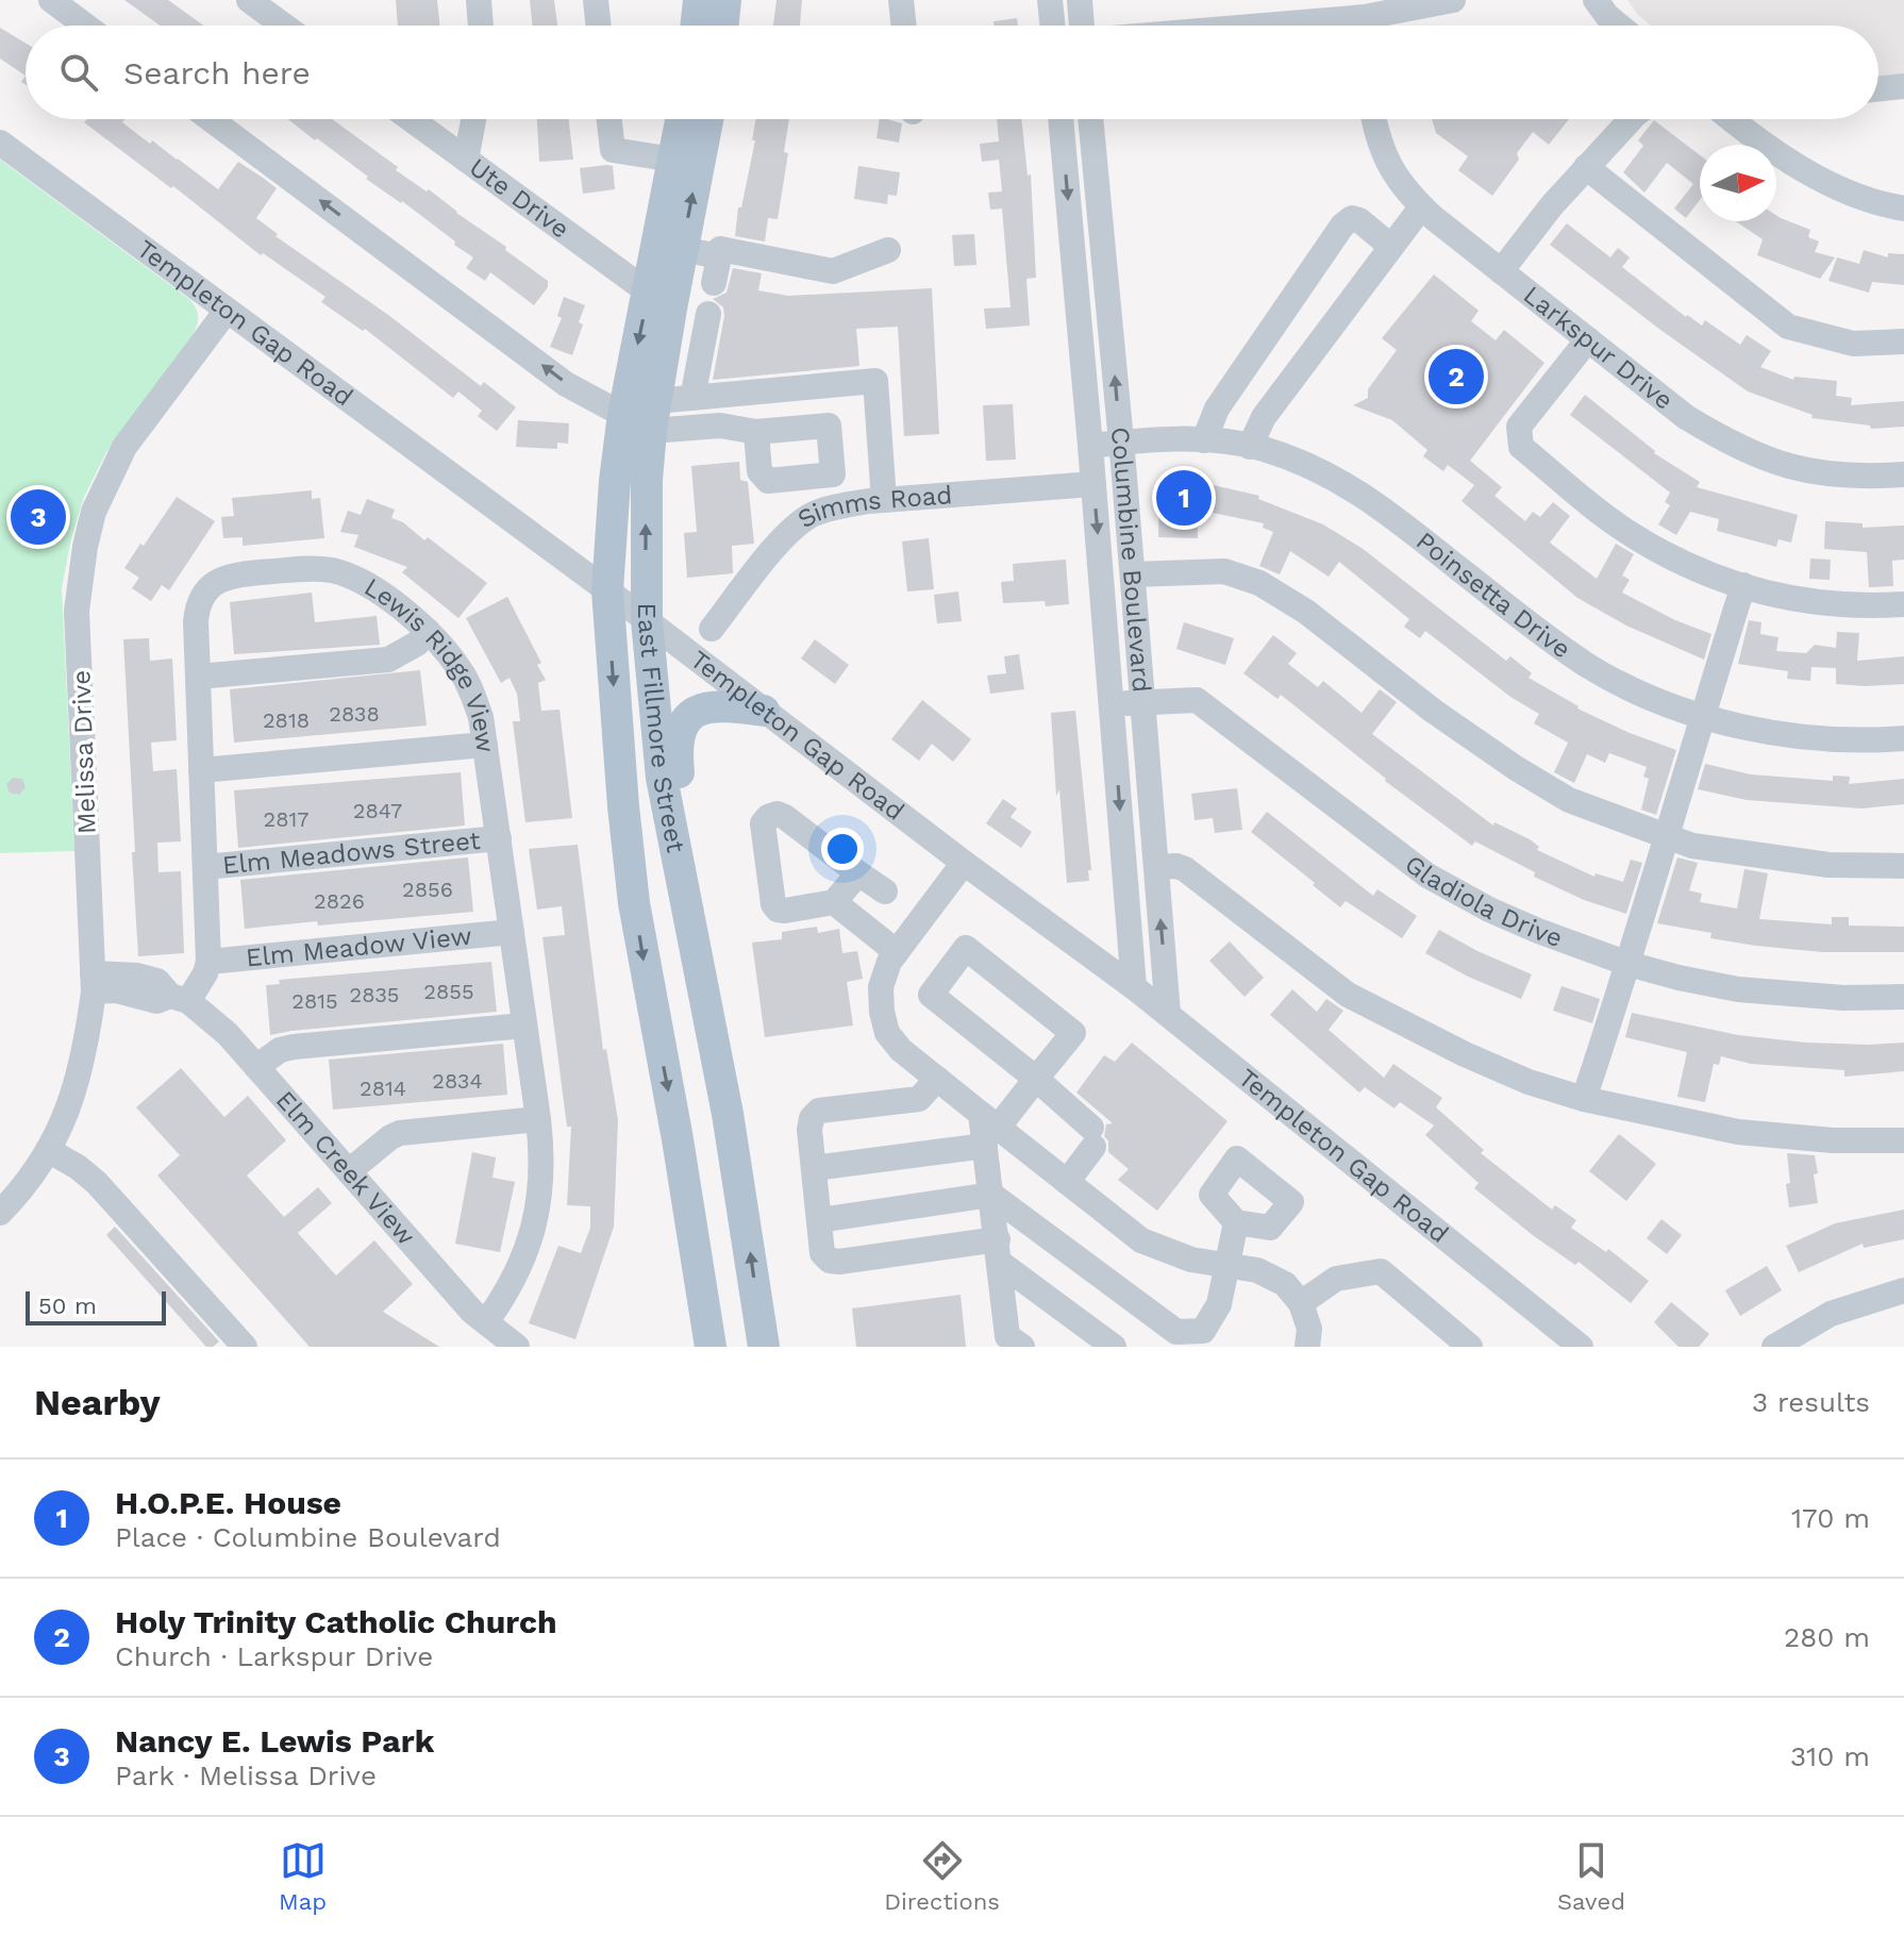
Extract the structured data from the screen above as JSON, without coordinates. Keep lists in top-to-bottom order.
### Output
{
  "streets": {
    "main road": ["East Fillmore Street"],
    "street": [
      "Ute Drive",
      "Templeton Gap Road",
      "Larkspur Drive",
      "Simms Road",
      "Columbine Boulevard",
      "Poinsetta Drive",
      "Lewis Ridge View",
      "Melissa Drive",
      "Elm Meadows Street",
      "Gladiola Drive",
      "Elm Meadow View",
      "Elm Creek View"
    ]
  },
  "crossings": [
    ["Ute Drive", "East Fillmore Street"],
    ["Templeton Gap Road", "Columbine Boulevard"],
    ["Templeton Gap Road", "East Fillmore Street"],
    ["Templeton Gap Road", "Melissa Drive"],
    ["Simms Road", "Columbine Boulevard"],
    ["Columbine Boulevard", "Poinsetta Drive"],
    ["Columbine Boulevard", "Gladiola Drive"],
    ["Lewis Ridge View", "Elm Meadows Street"],
    ["Lewis Ridge View", "Elm Meadow View"],
    ["Lewis Ridge View", "Elm Creek View"],
    ["Melissa Drive", "Elm Creek View"]
  ],
  "house_numbers": [
    "2838",
    "2818",
    "2847",
    "2817",
    "2856",
    "2826",
    "2855",
    "2835",
    "2815",
    "2834",
    "2814"
  ],
  "scale_bar": "50 m",
  "north": "right",
  "page": {
    "search": "Search here",
    "pins": ["2", "1", "3"],
    "scale": "50 m",
    "heading": ["Nearby", "3 results"],
    "list": [
      {
        "mark": "1",
        "name": "H.O.P.E. House",
        "note": "Place · Columbine Boulevard",
        "value": "170 m"
      },
      {
        "mark": "2",
        "name": "Holy Trinity Catholic Church",
        "note": "Church · Larkspur Drive",
        "value": "280 m"
      },
      {
        "mark": "3",
        "name": "Nancy E. Lewis Park",
        "note": "Park · Melissa Drive",
        "value": "310 m"
      }
    ],
    "nav": ["Map", "Directions", "Saved"]
  }
}
